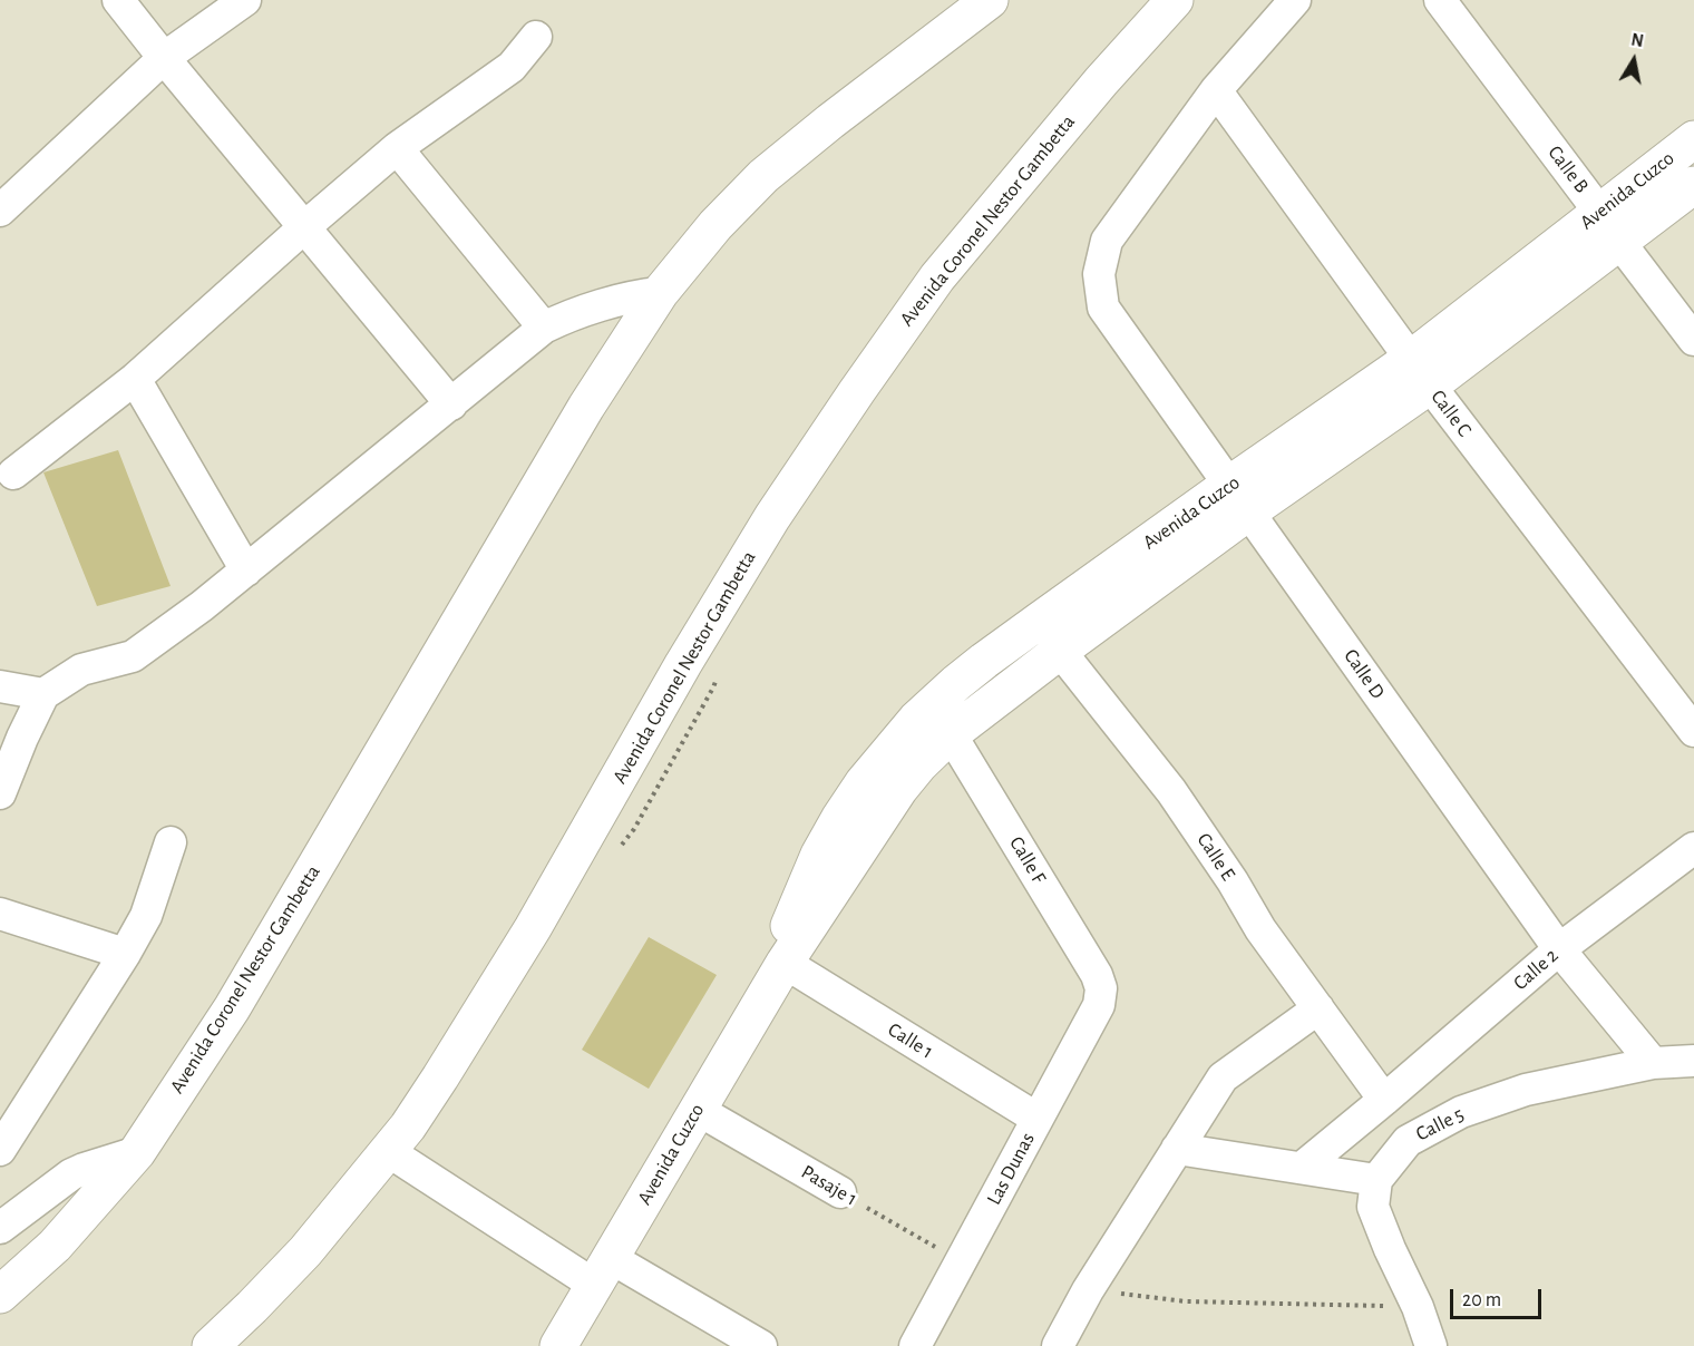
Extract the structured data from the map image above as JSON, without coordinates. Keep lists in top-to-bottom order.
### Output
{
  "streets": {
    "main road": ["Avenida Cuzco", "Avenida Coronel Nestor Gambetta"],
    "street": [
      "Calle B",
      "Calle C",
      "Calle D",
      "Calle E",
      "Calle F",
      "Calle 2",
      "Calle 1",
      "Calle 5",
      "Las Dunas",
      "Pasaje 1"
    ]
  },
  "crossings": [
    ["Calle B", "Avenida Cuzco"],
    ["Avenida Cuzco", "Calle C"],
    ["Avenida Cuzco", "Calle D"],
    ["Avenida Cuzco", "Calle E"],
    ["Avenida Cuzco", "Calle F"],
    ["Avenida Cuzco", "Calle 1"],
    ["Avenida Cuzco", "Pasaje 1"],
    ["Calle C", "Calle D"],
    ["Calle D", "Calle 2"],
    ["Calle D", "Calle 5"],
    ["Calle E", "Calle 2"],
    ["Calle F", "Las Dunas"],
    ["Calle 1", "Las Dunas"],
    ["Las Dunas", "Pasaje 1"]
  ],
  "scale_bar": "20 m",
  "north": "top"
}
